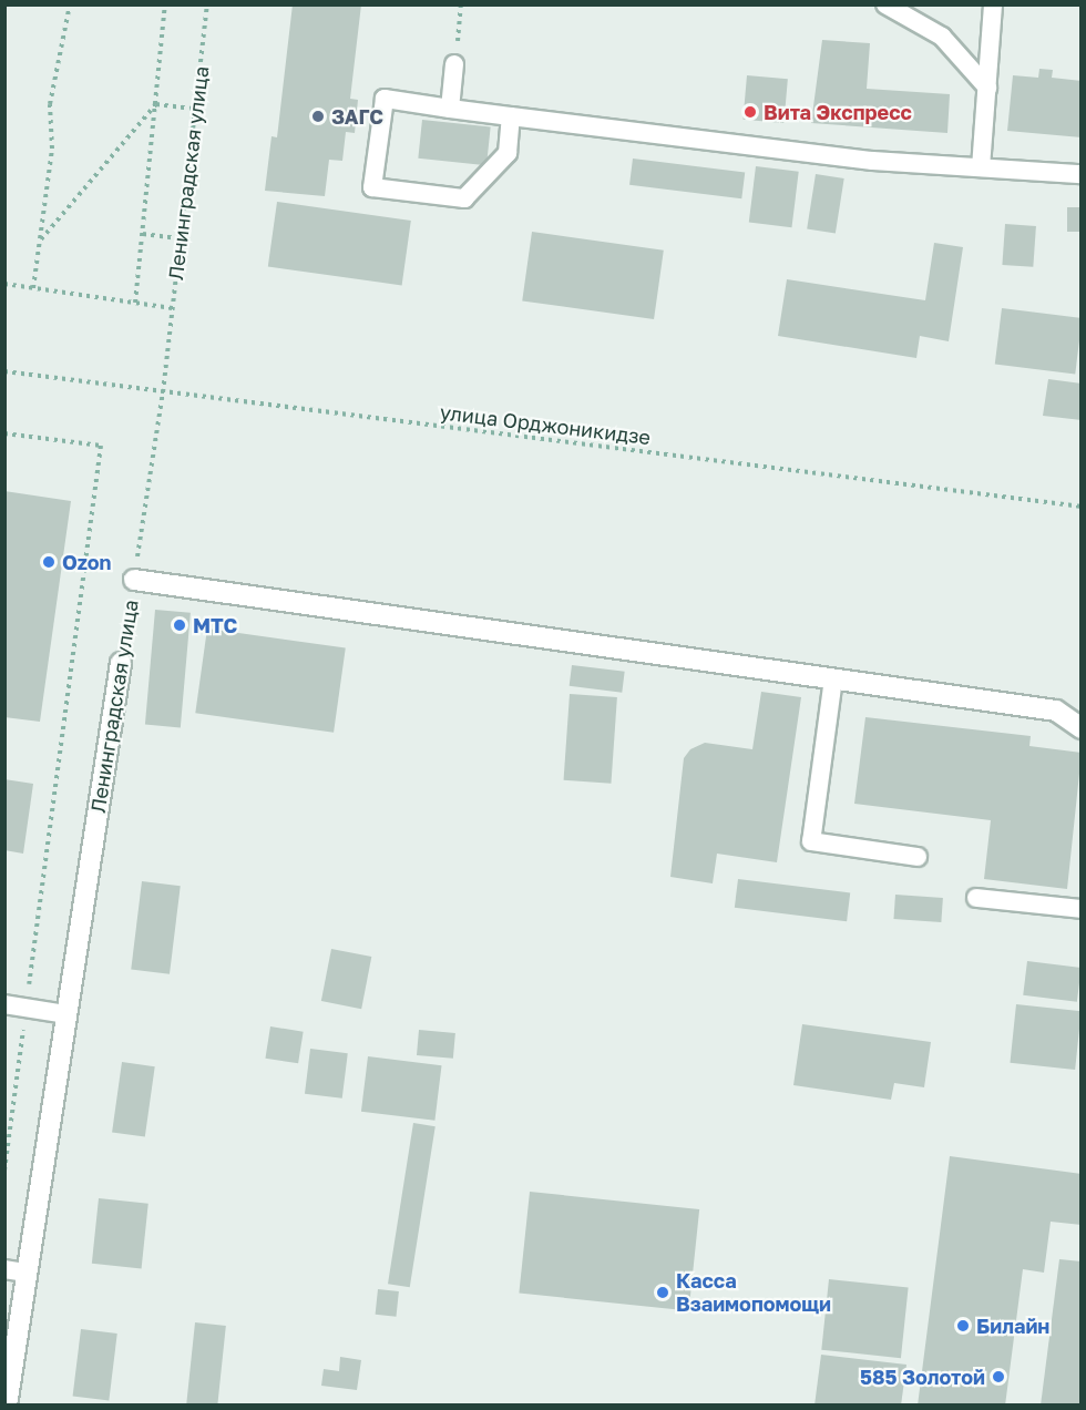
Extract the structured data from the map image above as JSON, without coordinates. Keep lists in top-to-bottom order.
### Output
{
  "streets": {
    "street": ["Ленинградская улица"],
    "path": ["улица Орджоникидзе"]
  },
  "crossings": [
    ["Ленинградская улица", "улица Орджоникидзе"]
  ],
  "places": [
    "Вита Экспресс",
    "ЗАГС",
    "Ozon",
    "МТС",
    "Касса Взаимопомощи",
    "Билайн",
    "585 Золотой"
  ]
}
